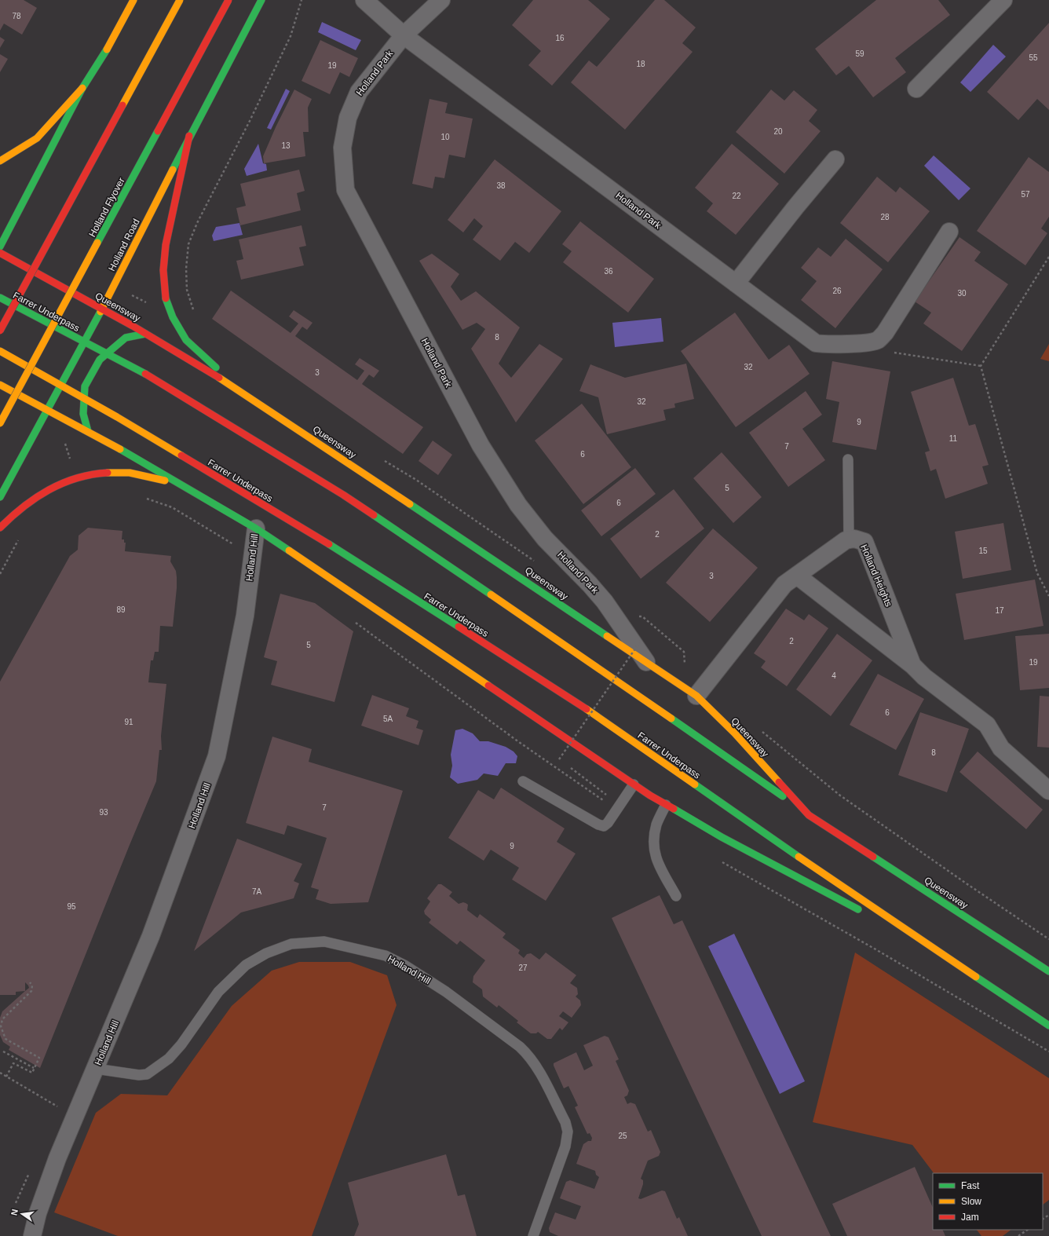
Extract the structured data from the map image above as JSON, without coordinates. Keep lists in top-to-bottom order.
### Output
{
  "streets": {
    "main road": [
      "Holland Flyover",
      "Holland Road",
      "Queensway",
      "Farrer Underpass"
    ],
    "street": ["Holland Park", "Holland Hill", "Holland Heights"]
  },
  "crossings": [
    ["Holland Park", "Queensway"],
    ["Holland Road", "Queensway"],
    ["Queensway", "Farrer Underpass"],
    ["Queensway", "Holland Heights"]
  ],
  "house_numbers": [
    "78",
    "16",
    "59",
    "55",
    "18",
    "19",
    "20",
    "10",
    "13",
    "38",
    "57",
    "22",
    "28",
    "36",
    "26",
    "30",
    "8",
    "32",
    "3",
    "32",
    "9",
    "11",
    "7",
    "6",
    "5",
    "6",
    "2",
    "15",
    "3",
    "89",
    "17",
    "2",
    "5",
    "19",
    "4",
    "6",
    "5A",
    "91",
    "8",
    "7",
    "93",
    "9",
    "7A",
    "95",
    "27",
    "25"
  ],
  "legend": ["Fast", "Slow", "Jam"],
  "north": "left"
}
